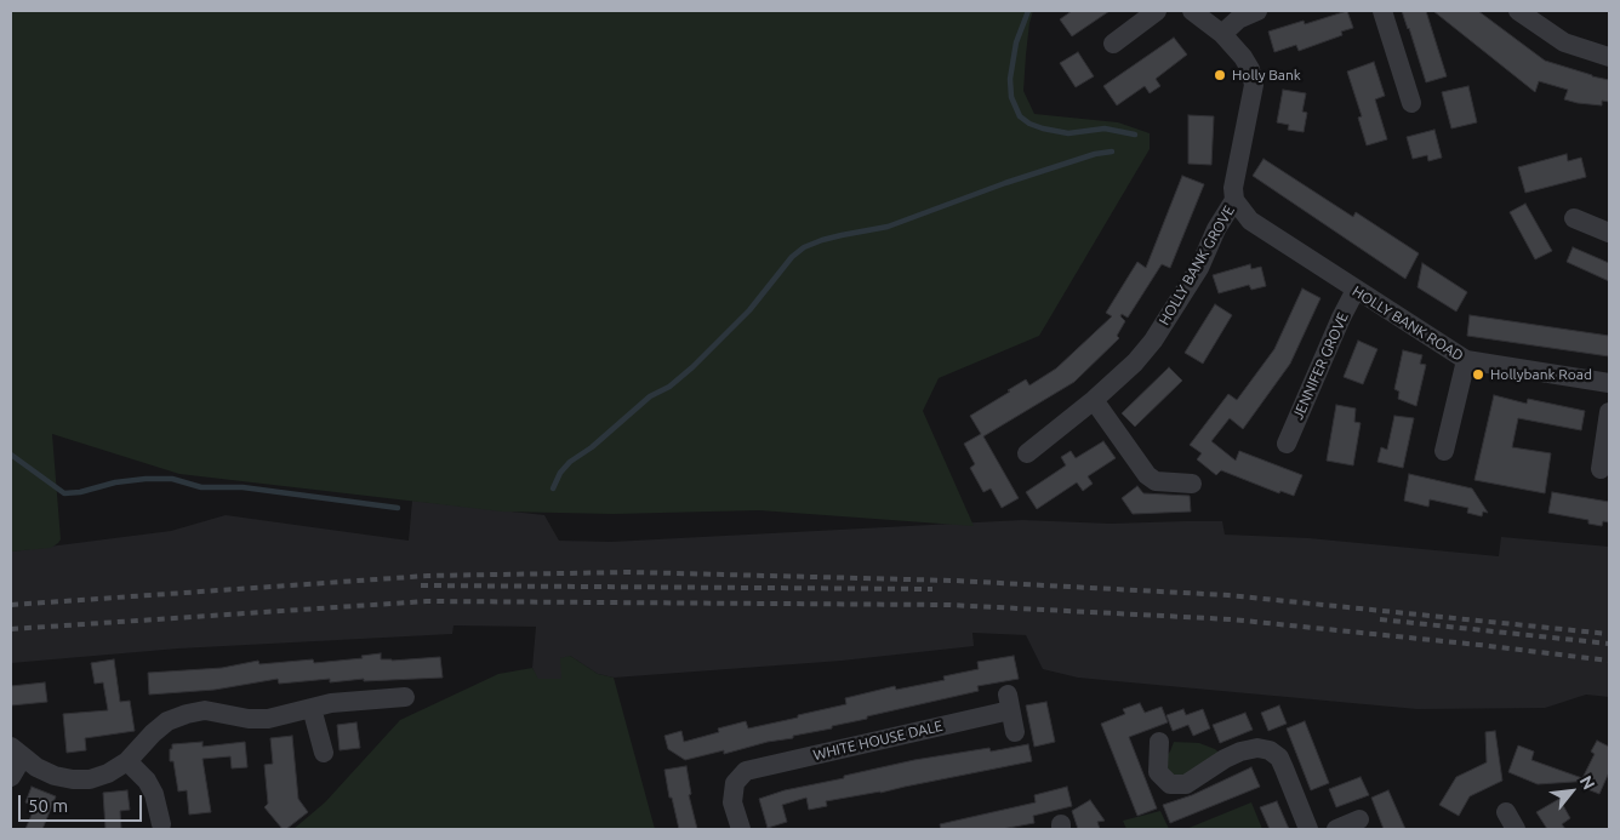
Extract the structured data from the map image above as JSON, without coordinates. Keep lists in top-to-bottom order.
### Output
{
  "streets": {
    "street": [
      "HOLLY BANK GROVE",
      "HOLLY BANK ROAD",
      "JENNIFER GROVE",
      "WHITE HOUSE DALE"
    ]
  },
  "crossings": [
    ["HOLLY BANK GROVE", "HOLLY BANK ROAD"],
    ["HOLLY BANK ROAD", "JENNIFER GROVE"]
  ],
  "places": ["Holly Bank", "Hollybank Road"],
  "scale_bar": "50 m",
  "north": "top right"
}
